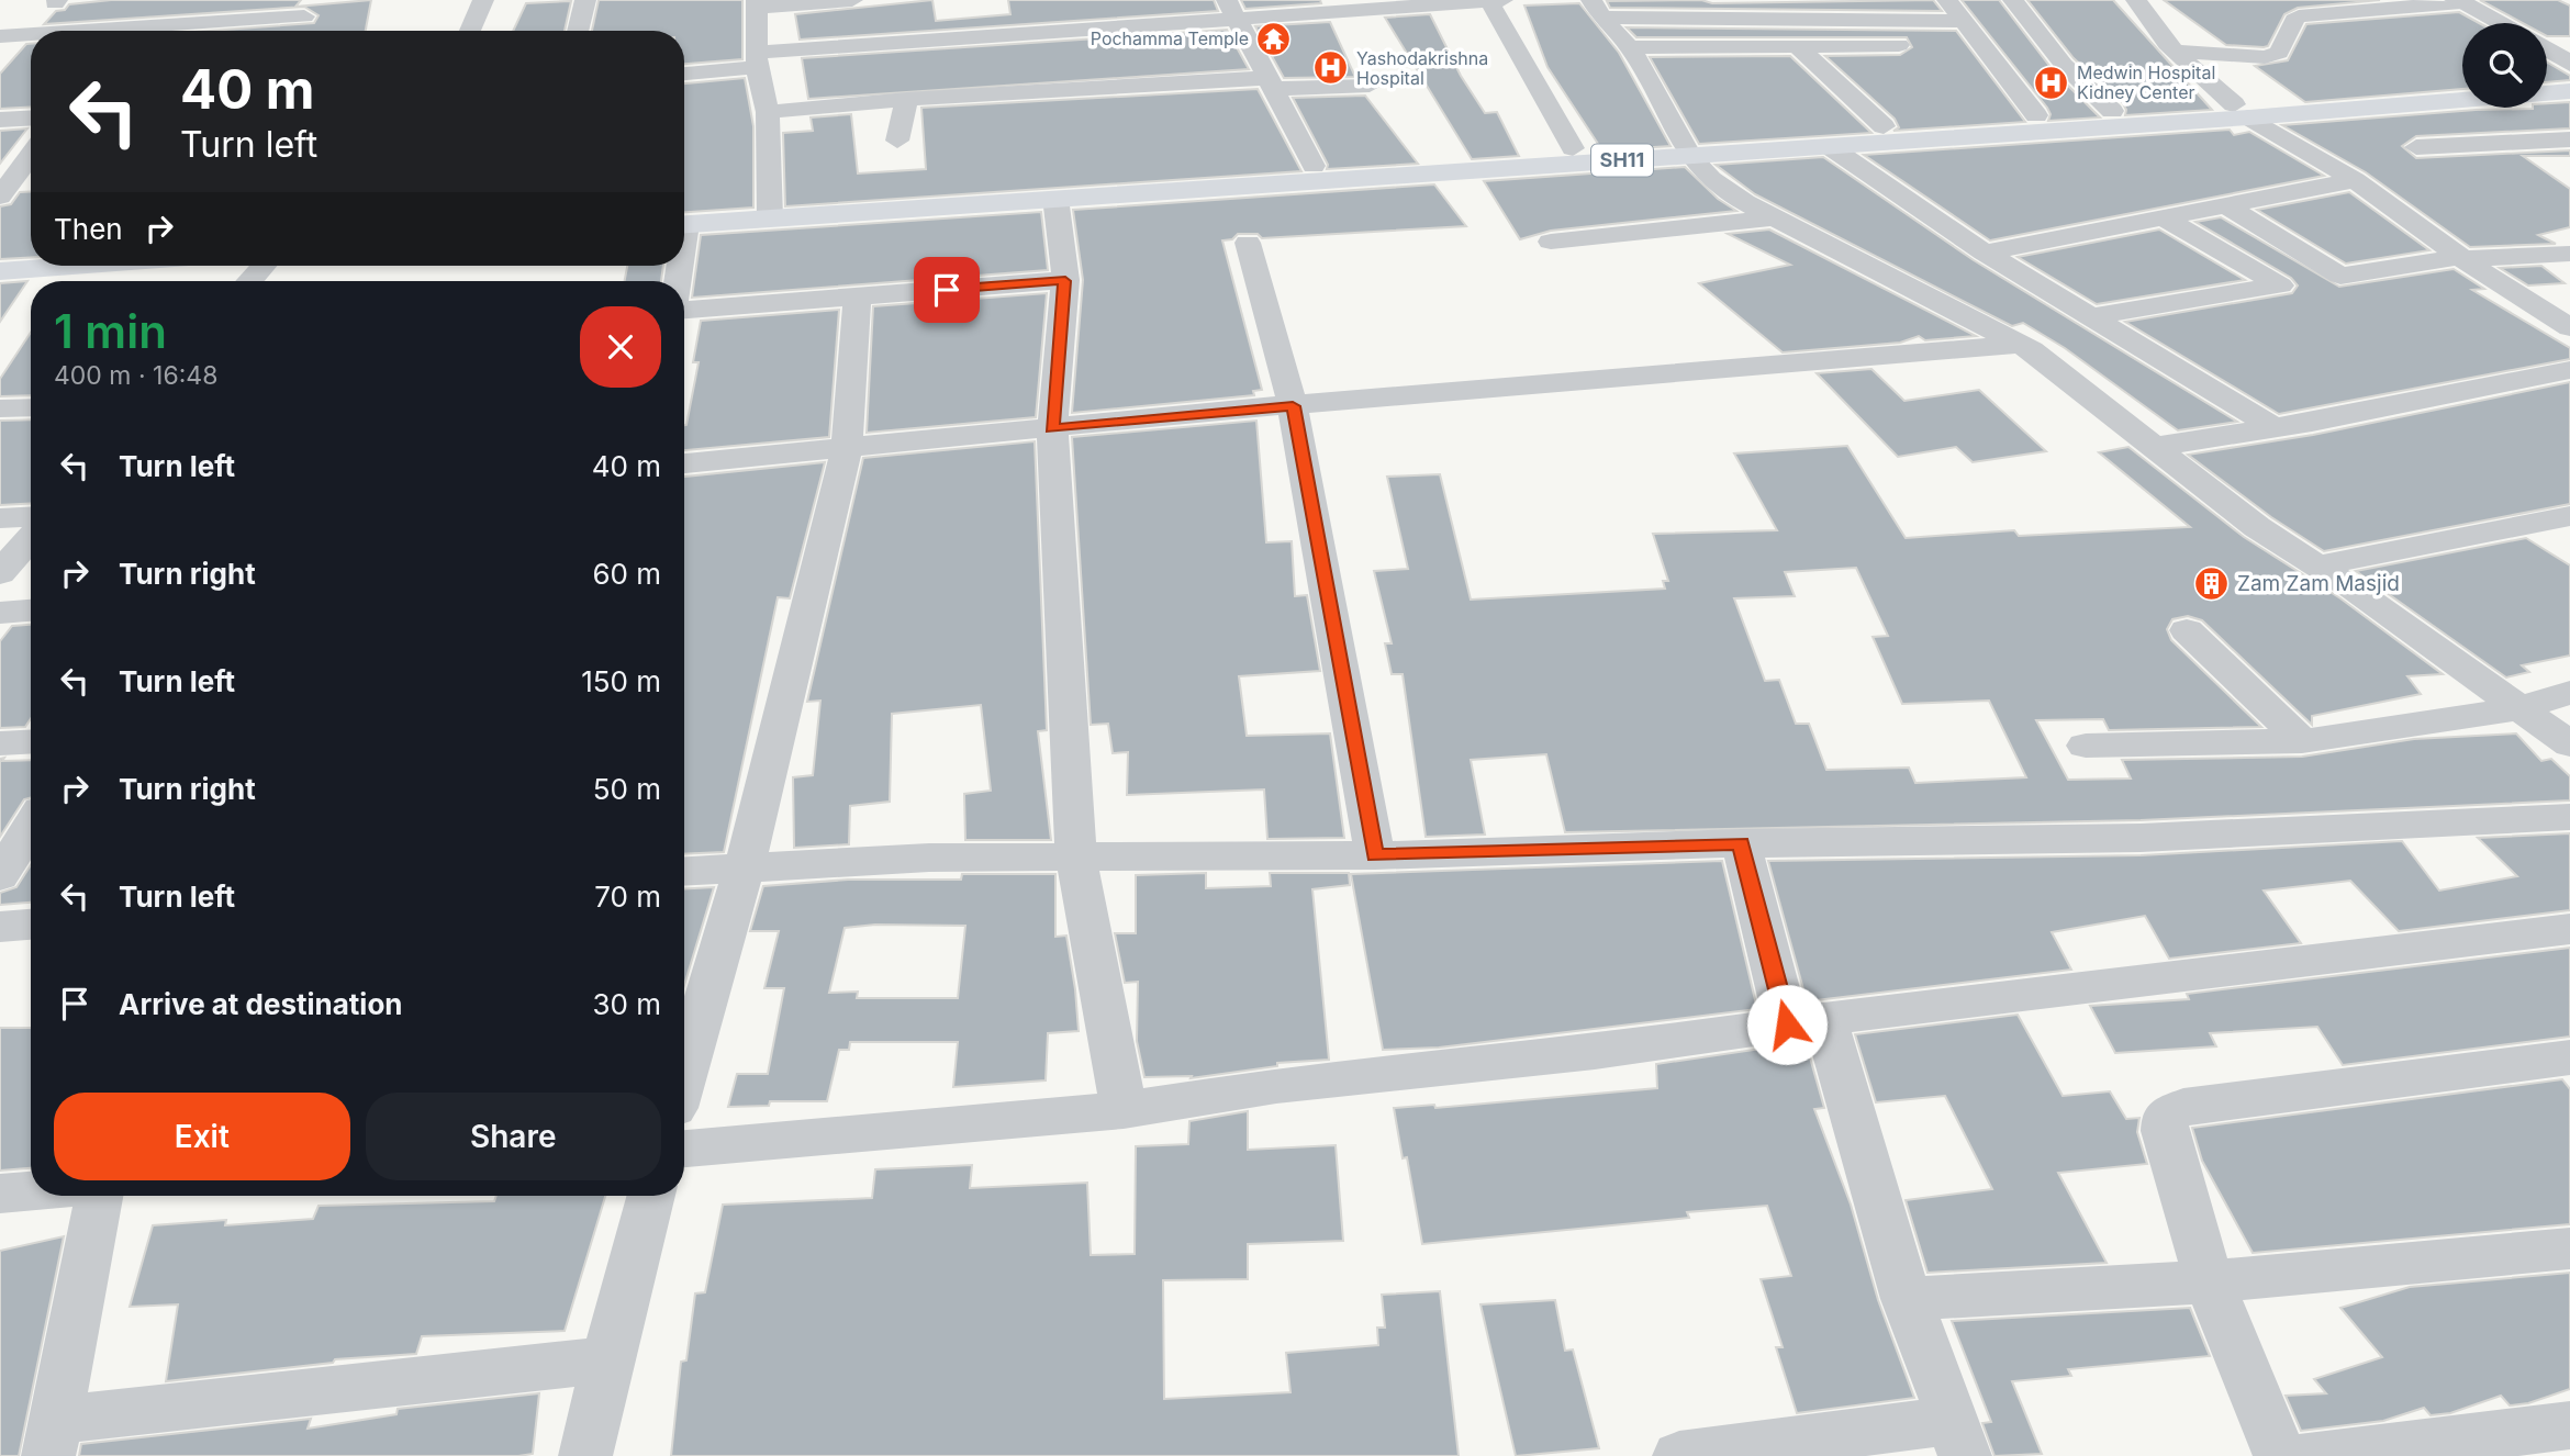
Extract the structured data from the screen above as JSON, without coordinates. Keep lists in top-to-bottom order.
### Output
{
  "streets": {
    "main road": ["SH11"]
  },
  "places": {
    "temple": ["Pochamma Temple"],
    "hospital": ["Yashodakrishna Hospital", "Medwin Hospital Kidney Center"],
    "building": ["Zam Zam Masjid"]
  },
  "page": {
    "turn": ["40 m", "Turn left"],
    "then": "Then",
    "heading": ["1 min", "400 m · 16:48"],
    "list": [
      {
        "name": "Turn left",
        "value": "40 m"
      },
      {
        "name": "Turn right",
        "value": "60 m"
      },
      {
        "name": "Turn left",
        "value": "150 m"
      },
      {
        "name": "Turn right",
        "value": "50 m"
      },
      {
        "name": "Turn left",
        "value": "70 m"
      },
      {
        "name": "Arrive at destination",
        "value": "30 m"
      }
    ],
    "buttons": ["Exit", "Share"]
  }
}
